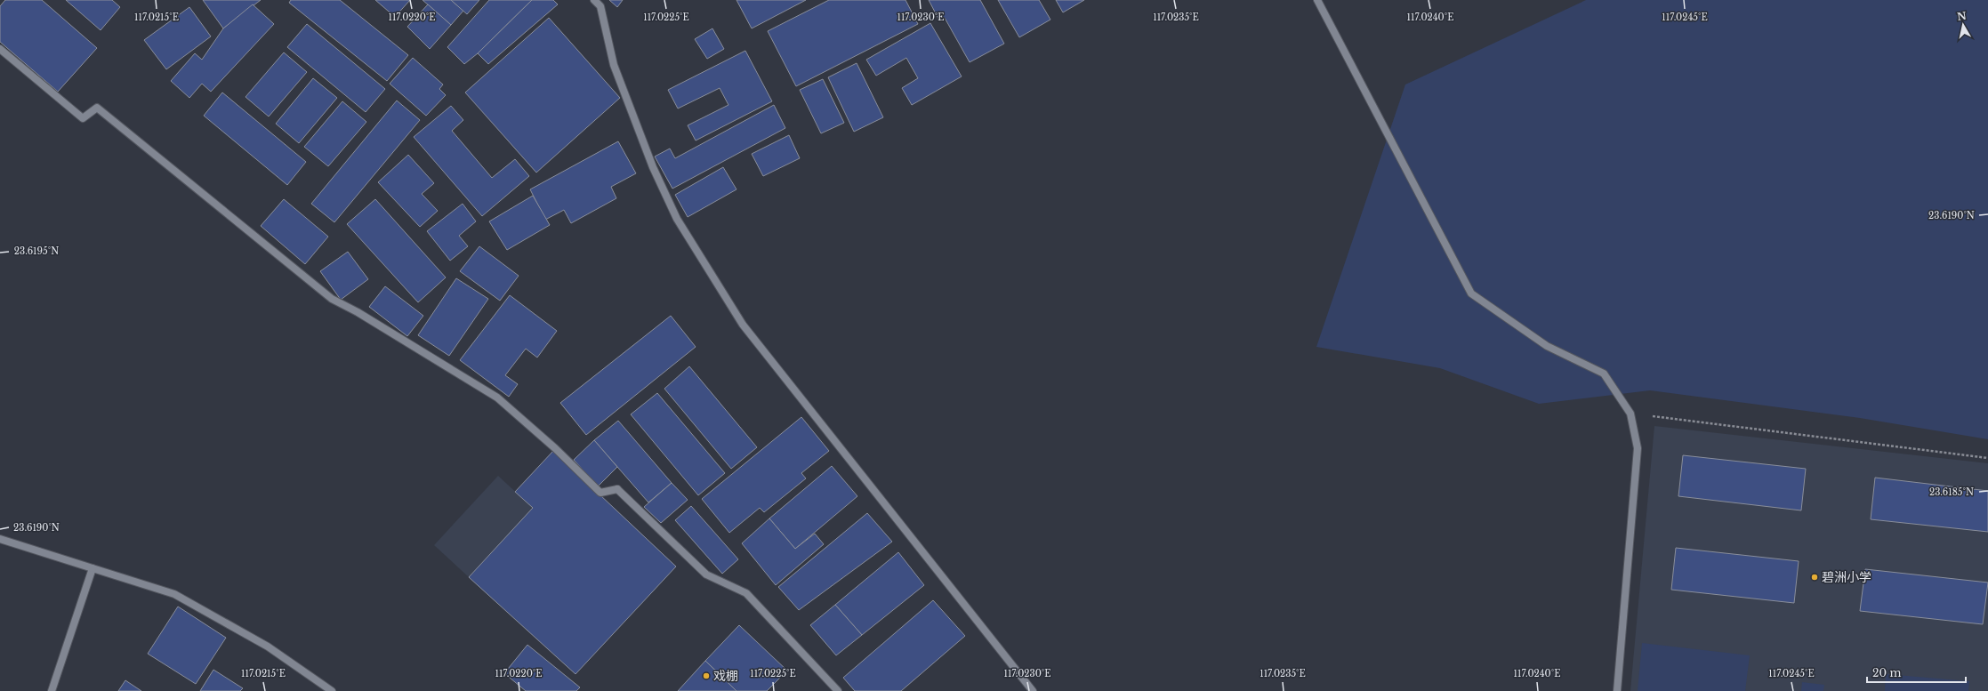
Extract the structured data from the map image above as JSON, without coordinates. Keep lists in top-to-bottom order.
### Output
{
  "places": ["碧洲小学", "戏棚"],
  "scale_bar": "20 m",
  "north": "top",
  "coordinates": [
    "117.0215°E",
    "117.0220°E",
    "117.0225°E",
    "117.0230°E",
    "117.0235°E",
    "117.0240°E",
    "117.0245°E",
    "23.6190°N",
    "23.6195°N",
    "23.6185°N"
  ]
}
